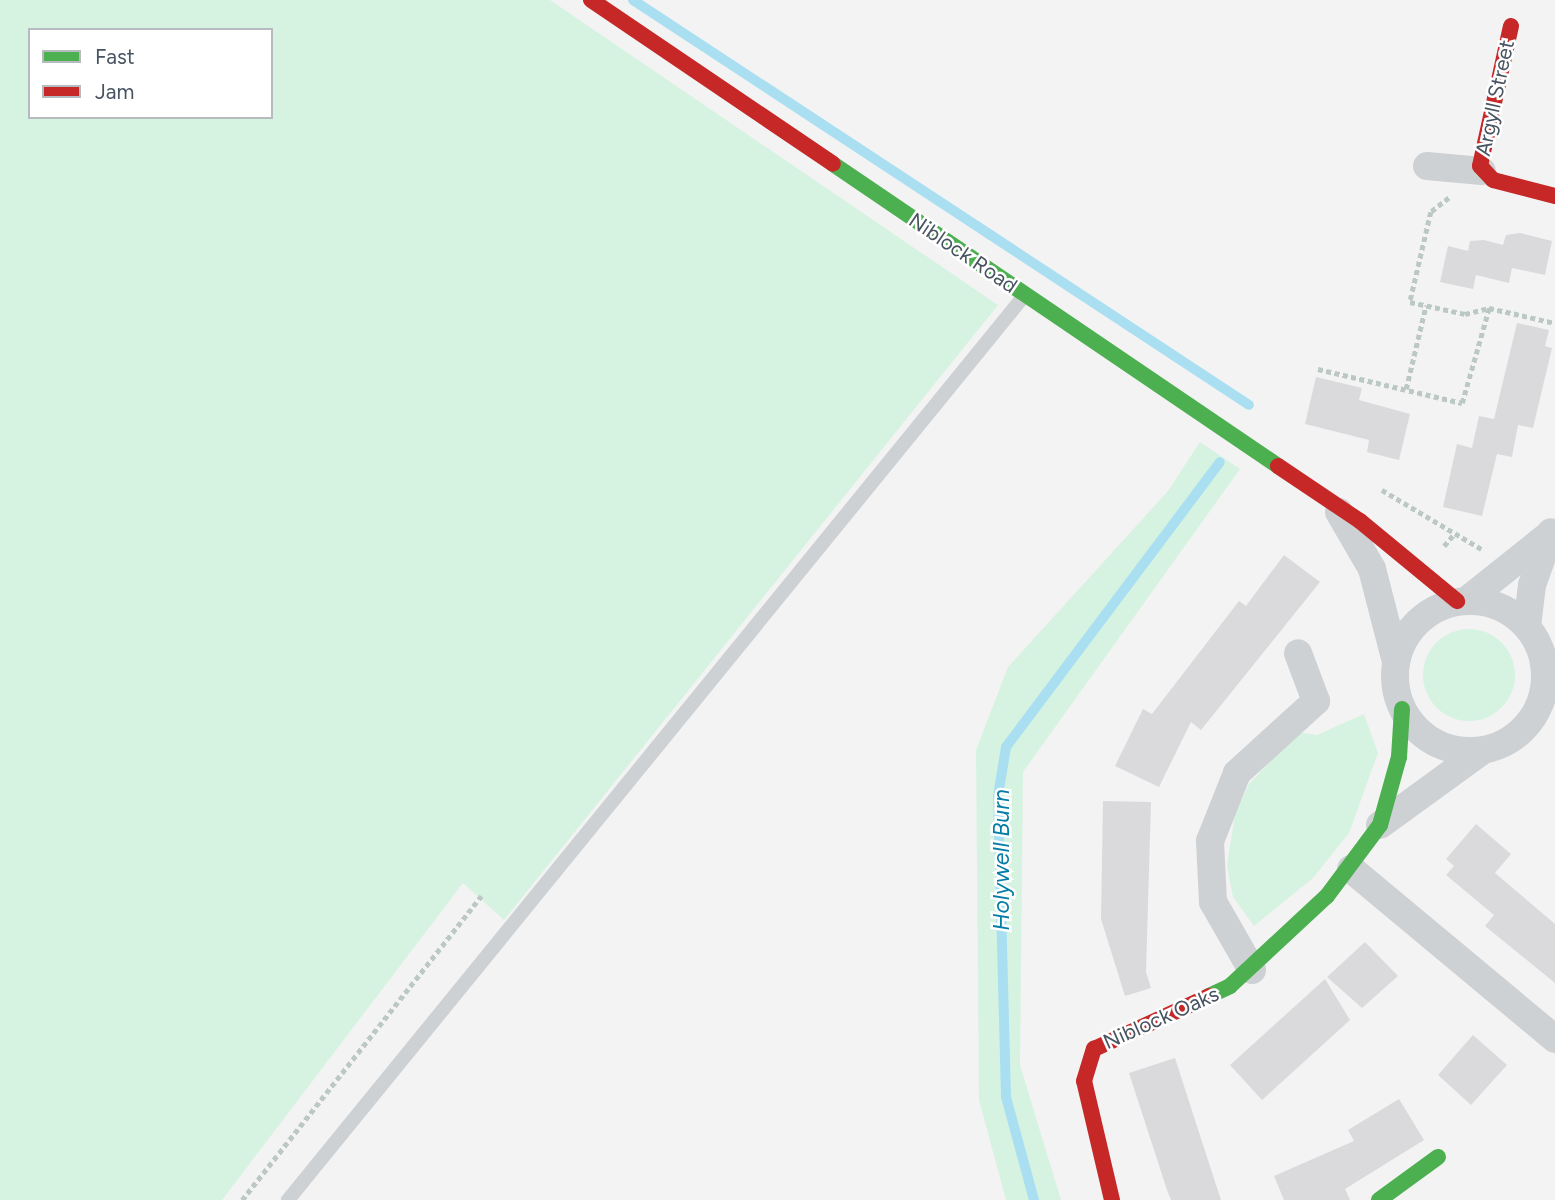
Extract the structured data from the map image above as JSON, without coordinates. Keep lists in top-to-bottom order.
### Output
{
  "streets": {
    "street": ["Argyll Street", "Niblock Road", "Niblock Oaks"]
  },
  "crossings": [
    ["Niblock Road", "Niblock Oaks"]
  ],
  "water": ["Holywell Burn"],
  "legend": ["Fast", "Jam"]
}
